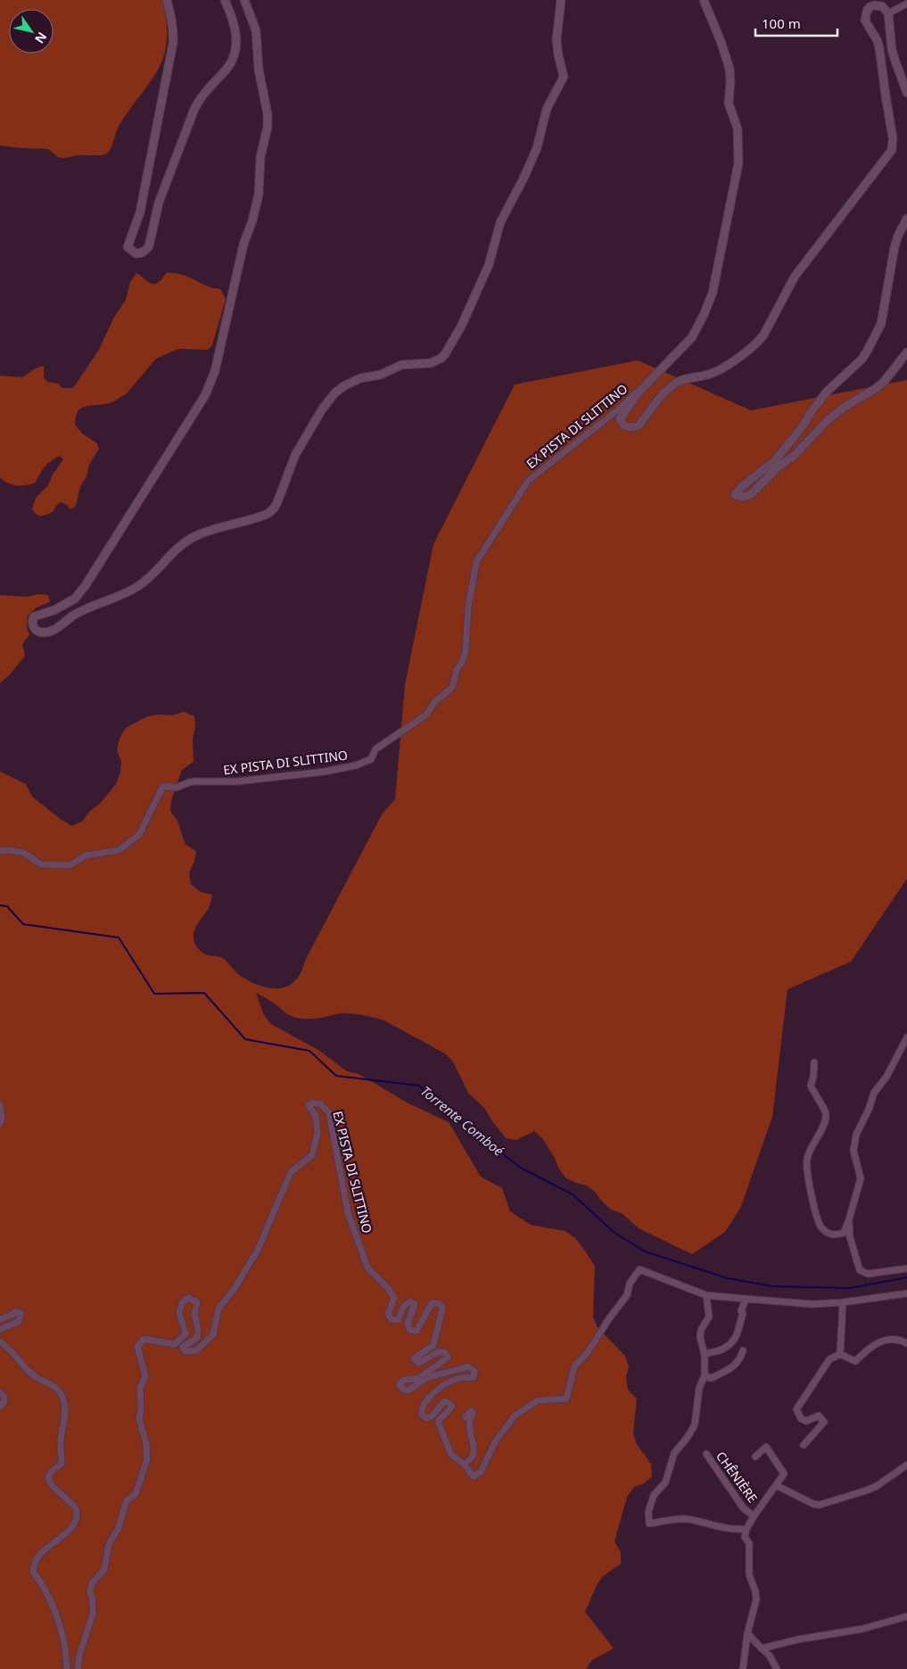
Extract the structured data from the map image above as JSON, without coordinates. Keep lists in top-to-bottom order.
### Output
{
  "streets": {
    "street": ["EX PISTA DI SLITTINO", "CHÊNIÈRE"]
  },
  "water": ["Torrente Comboé"],
  "scale_bar": "100 m",
  "north": "bottom right"
}
